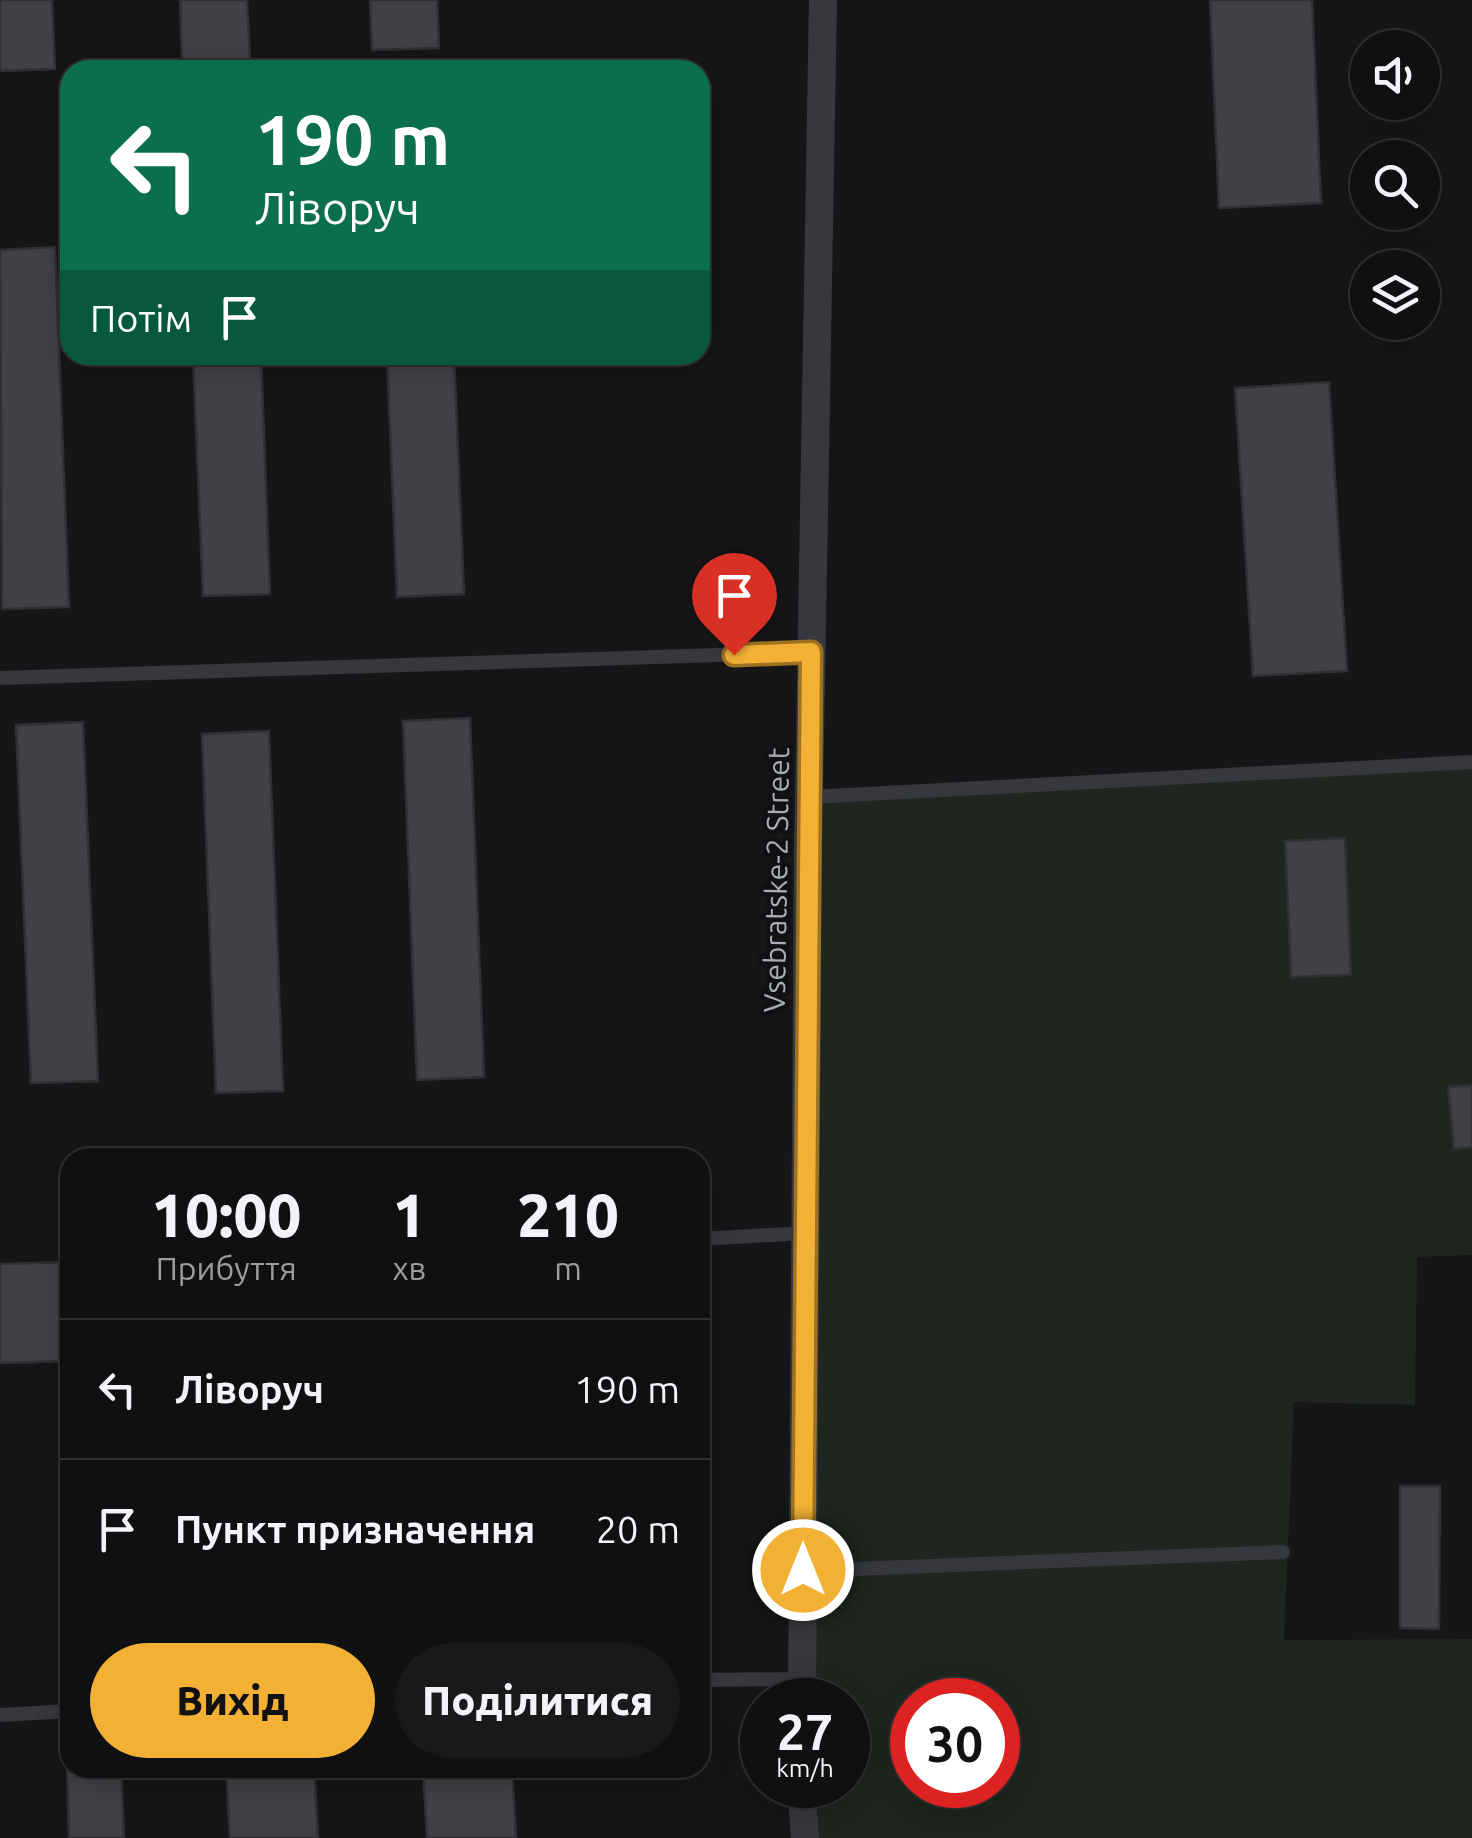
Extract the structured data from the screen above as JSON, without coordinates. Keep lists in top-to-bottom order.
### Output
{
  "streets": {
    "street": ["Vsebratske-2 Street"]
  },
  "page": {
    "turn": ["190 m", "Ліворуч"],
    "then": "Потім",
    "eta": [
      "10:00",
      "Прибуття",
      "1",
      "хв",
      "210",
      "m"
    ],
    "list": [
      {
        "name": "Ліворуч",
        "value": "190 m"
      },
      {
        "name": "Пункт призначення",
        "value": "20 m"
      }
    ],
    "buttons": ["Вихід", "Поділитися"],
    "speed": "27 km/h",
    "limit": "30"
  }
}
